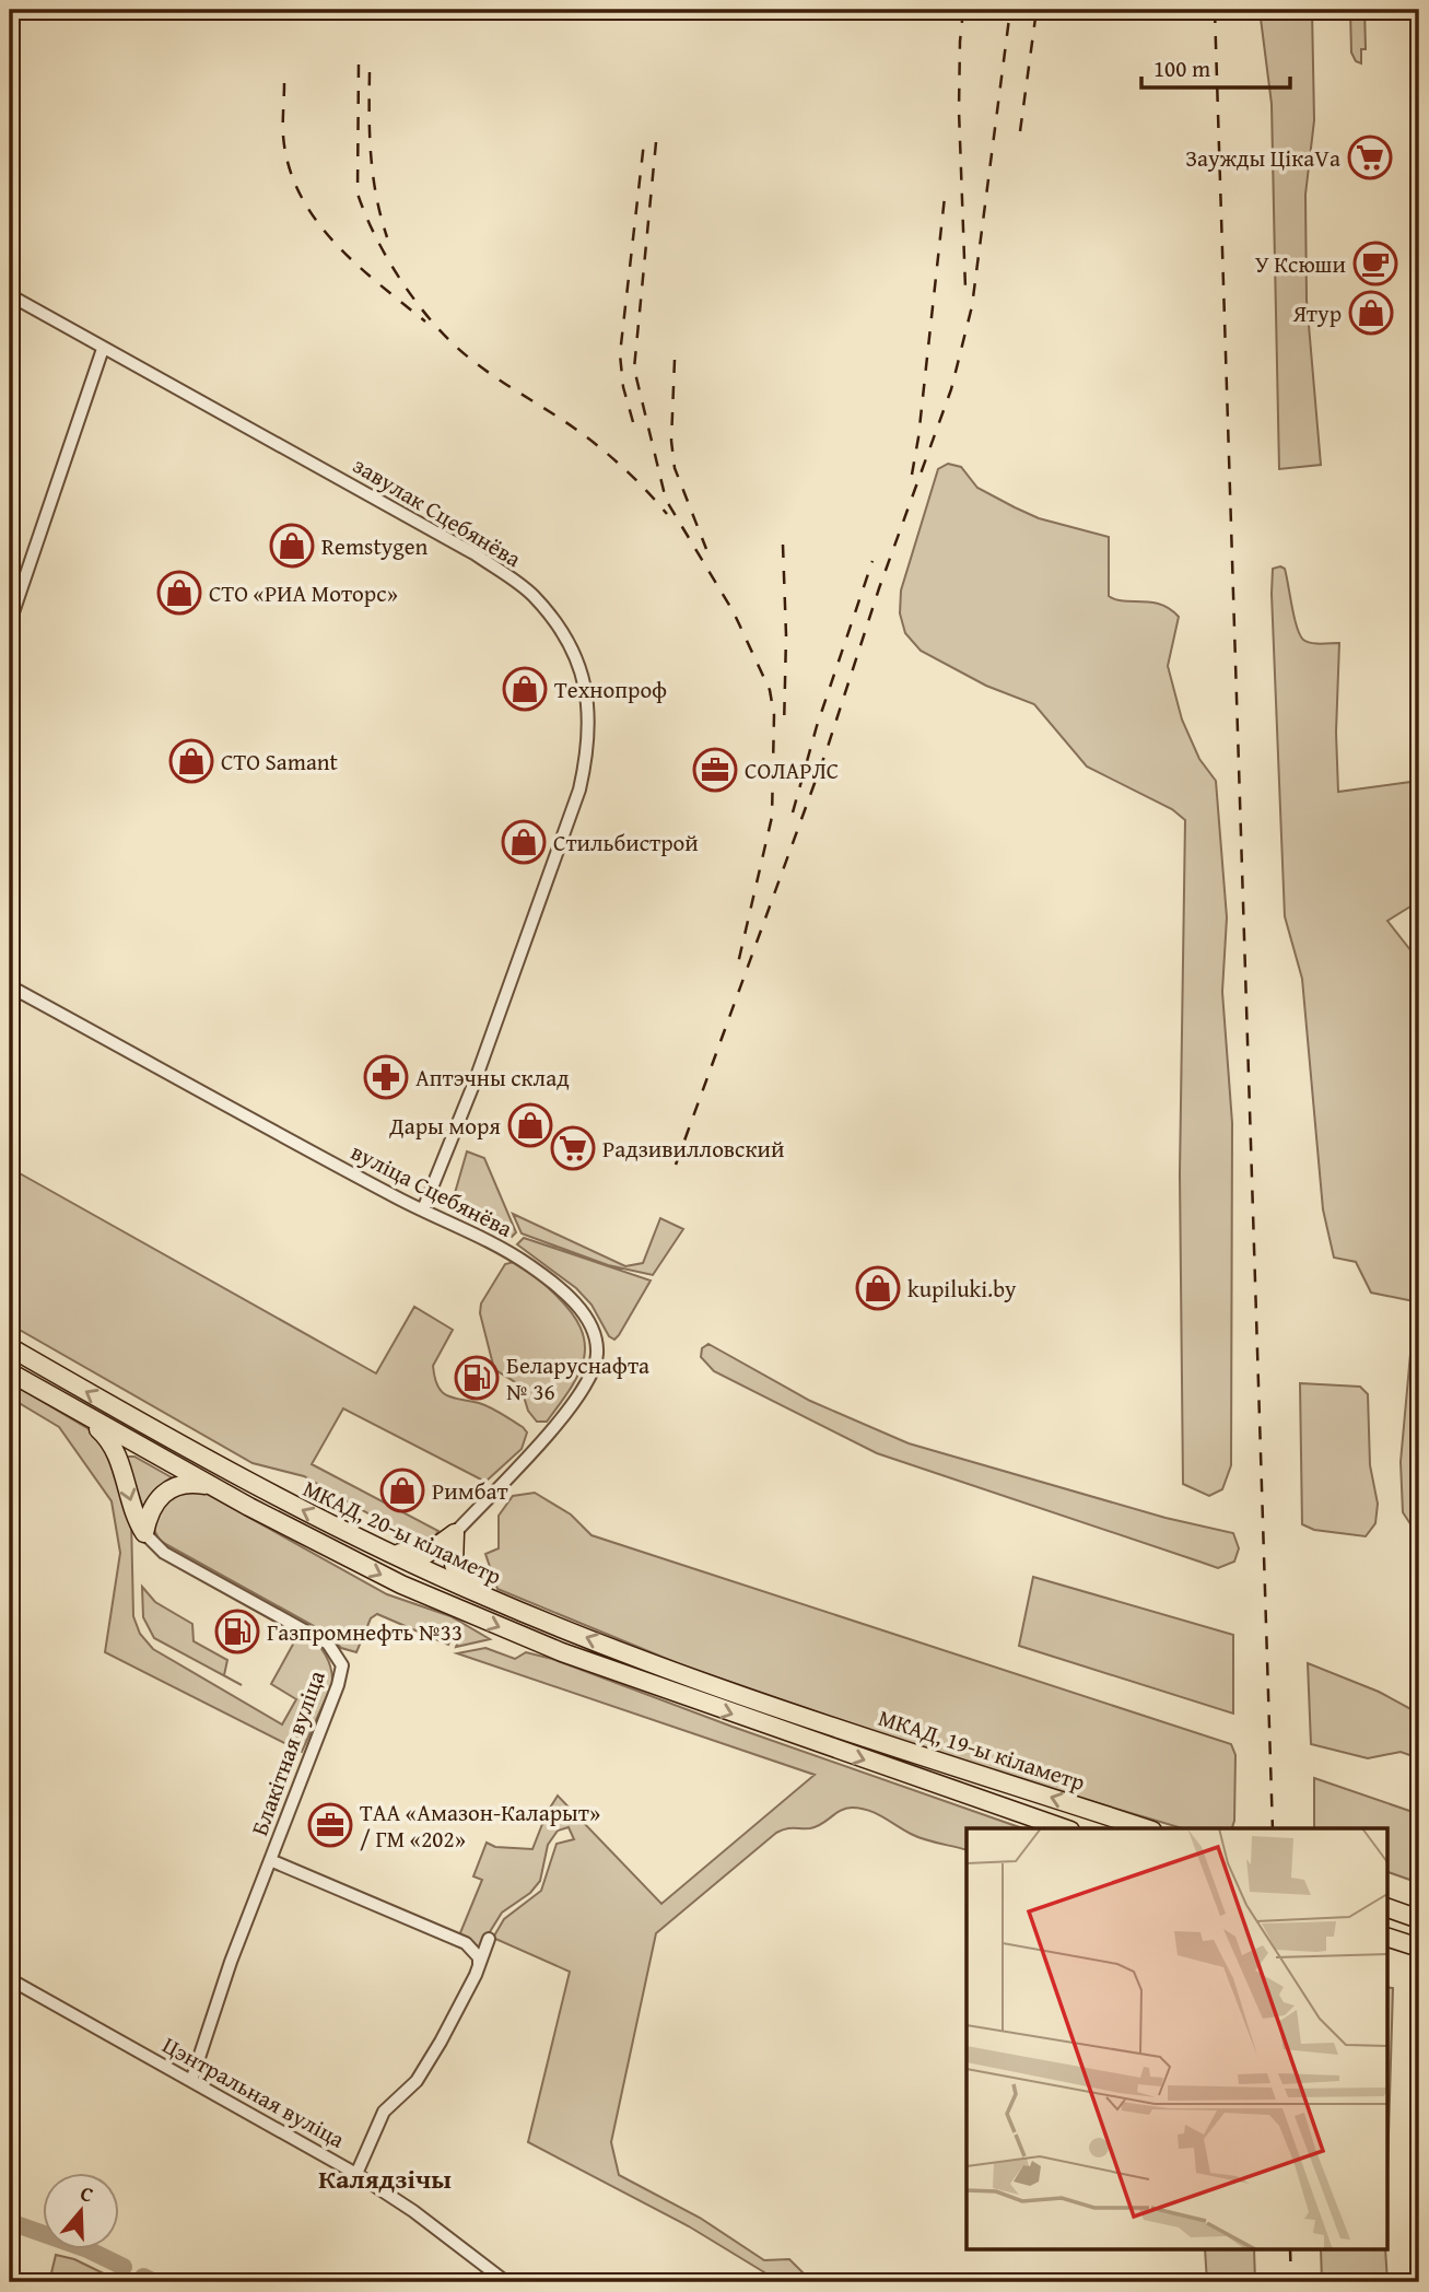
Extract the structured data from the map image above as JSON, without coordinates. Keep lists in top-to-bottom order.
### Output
{
  "streets": {
    "highway": ["МКАД, 20-ы кіламетр", "МКАД, 19-ы кіламетр"],
    "street": [
      "завулак Сцебянёва",
      "вуліца Сцебянёва",
      "Блакітная вуліца",
      "Цэнтральная вуліца"
    ]
  },
  "crossings": [
    ["завулак Сцебянёва", "вуліца Сцебянёва"],
    ["МКАД, 20-ы кіламетр", "МКАД, 19-ы кіламетр"],
    ["Блакітная вуліца", "Цэнтральная вуліца"]
  ],
  "districts": ["Калядзічы"],
  "places": {
    "supermarket": ["Заужды ЦікаVа", "Радзивилловский"],
    "cafe": ["У Ксюши"],
    "shop": [
      "Ятур",
      "Remstygen",
      "СТО «РИА Моторс»",
      "Технопроф",
      "СТО Samant",
      "Стильбистрой",
      "Дары моря",
      "kupiluki.by",
      "Римбат"
    ],
    "office": ["СОЛАРЛС", "ТАА «Амазон-Каларыт» / ГМ «202»"],
    "pharmacy": ["Аптэчны склад"],
    "fuel station": ["Беларуснафта № 36", "Газпромнефть №33"]
  },
  "scale_bar": "100 m",
  "north": "top"
}
